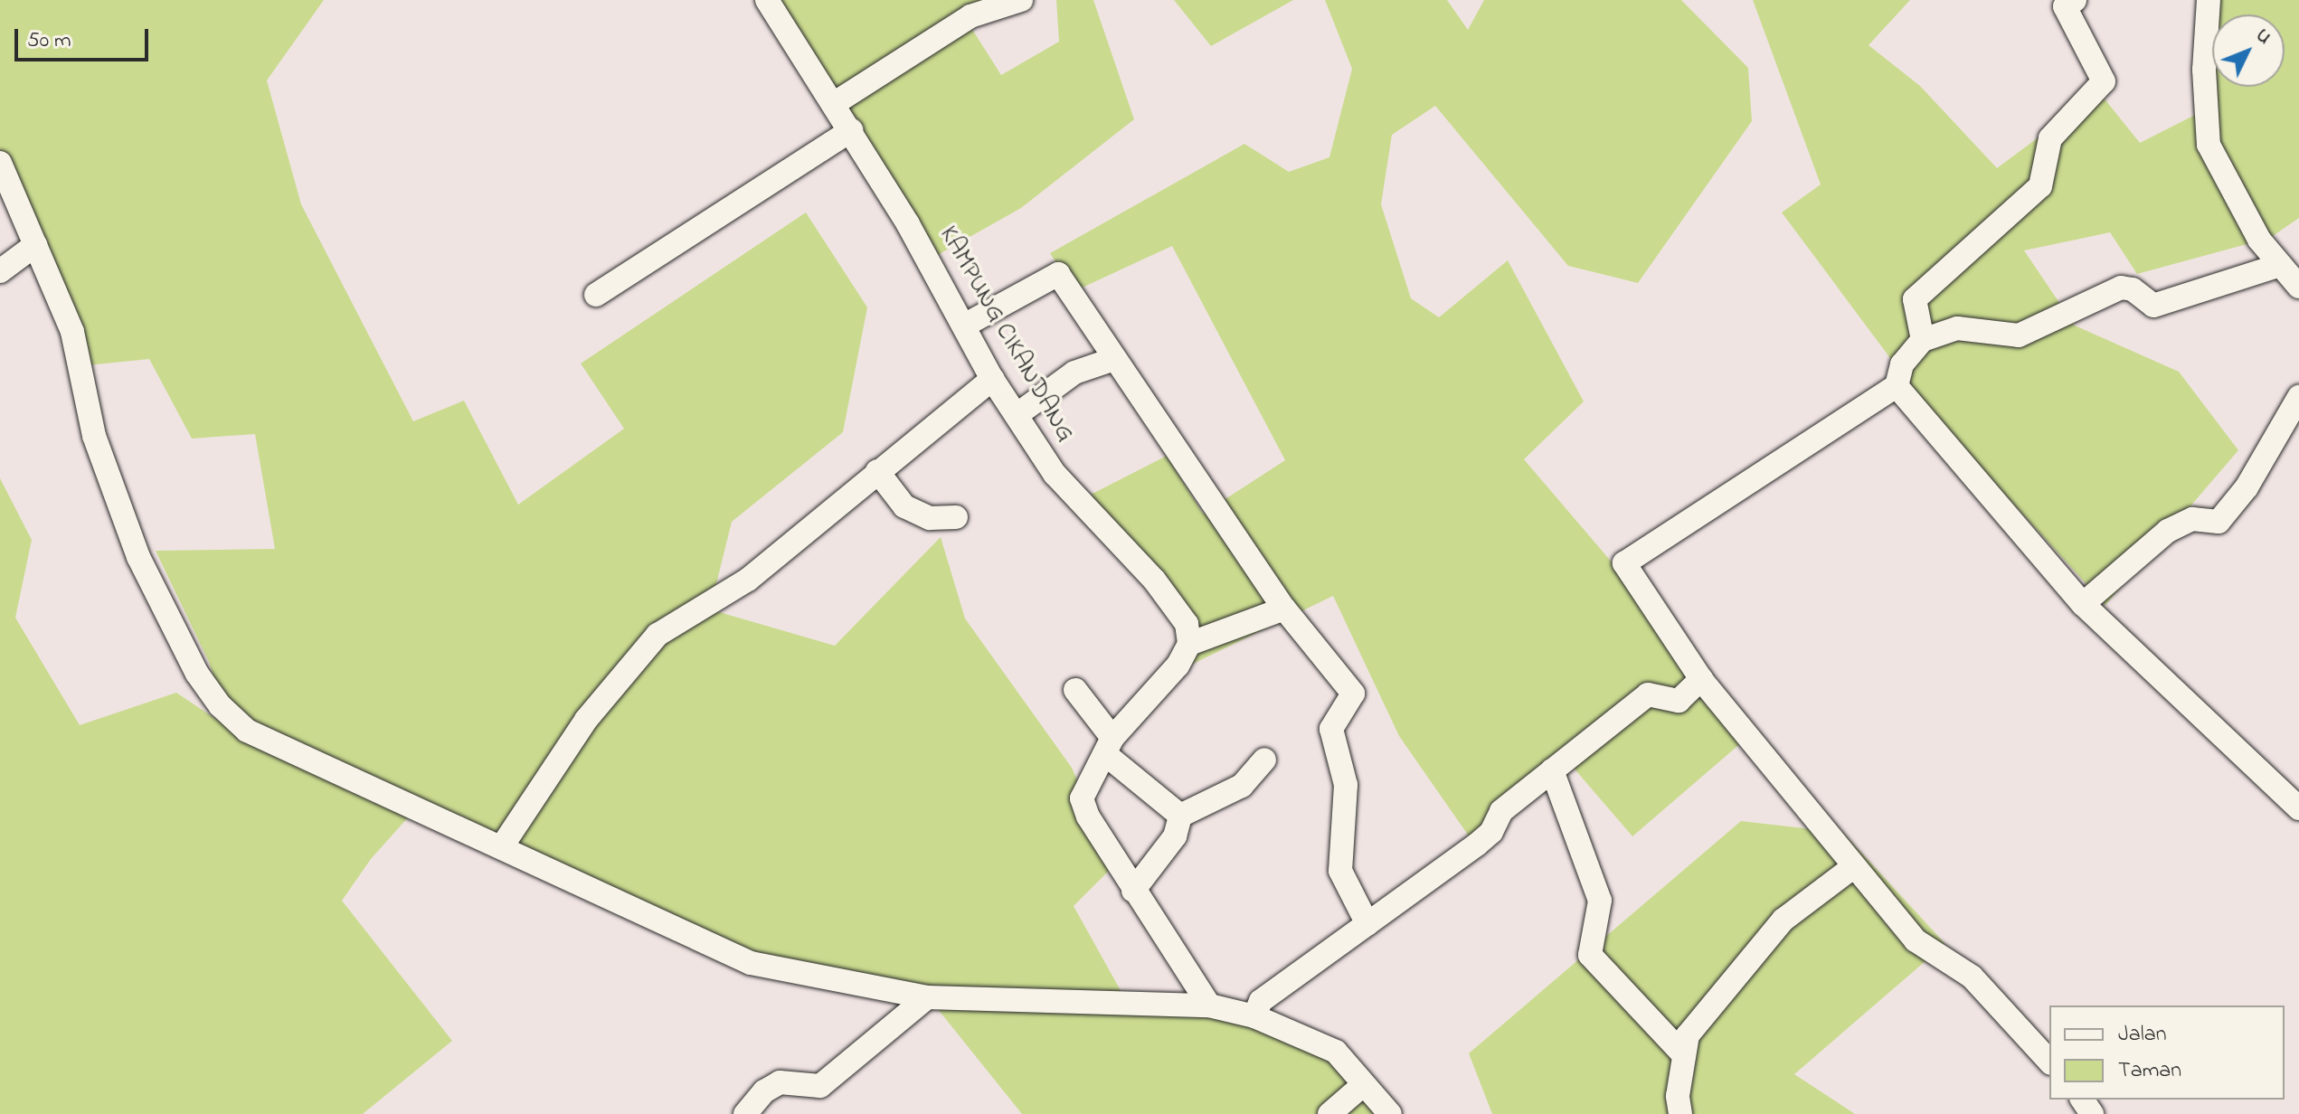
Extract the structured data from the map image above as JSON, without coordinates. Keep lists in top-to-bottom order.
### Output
{
  "streets": {
    "street": ["KAMPUNG CIKANDANG"]
  },
  "legend": ["Jalan", "Taman"],
  "scale_bar": "50 m",
  "north": "top right"
}
